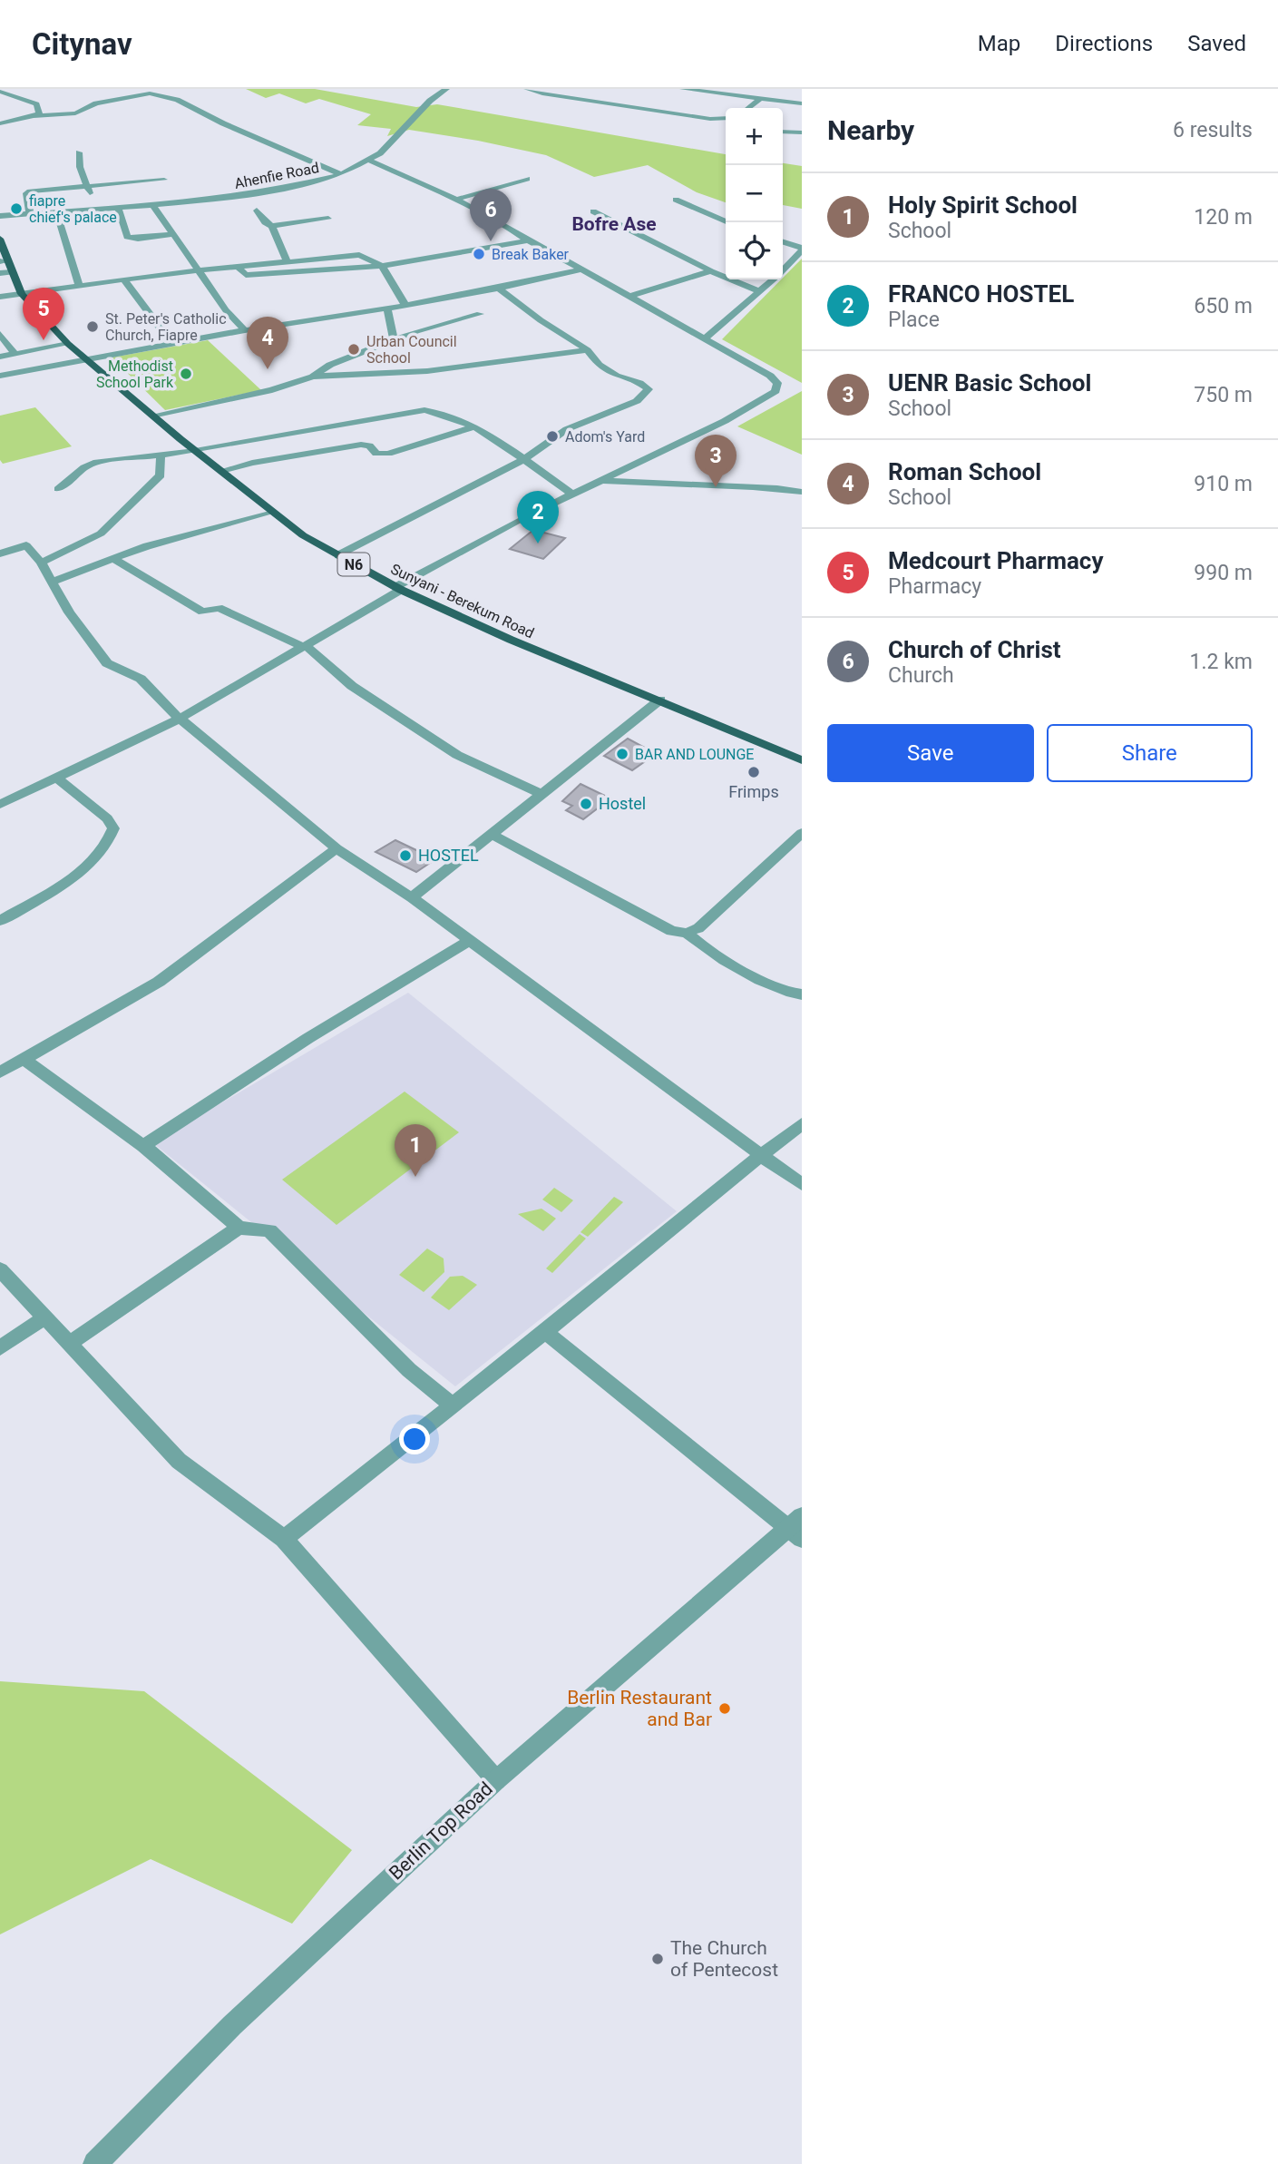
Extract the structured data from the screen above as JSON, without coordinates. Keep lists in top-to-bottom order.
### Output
{
  "streets": {
    "main road": ["N6", "Sunyani - Berekum Road"],
    "street": ["Ahenfie Road", "Berlin Top Road"]
  },
  "districts": ["Bofre Ase"],
  "places": [
    "fiapre chief's palace",
    "Break Baker",
    "St. Peter's Catholic Church, Fiapre",
    "Urban Council School",
    "Methodist School Park",
    "Adom's Yard",
    "BAR AND LOUNGE",
    "Frimps",
    "Hostel",
    "HOSTEL",
    "Berlin Restaurant and Bar",
    "The Church of Pentecost"
  ],
  "page": {
    "header": "Citynav",
    "nav": ["Map", "Directions", "Saved"],
    "heading": ["Nearby", "6 results"],
    "map_buttons": ["+", "−"],
    "list": [
      {
        "mark": "1",
        "name": "Holy Spirit School",
        "note": "School",
        "value": "120 m"
      },
      {
        "mark": "2",
        "name": "FRANCO HOSTEL",
        "note": "Place",
        "value": "650 m"
      },
      {
        "mark": "3",
        "name": "UENR Basic School",
        "note": "School",
        "value": "750 m"
      },
      {
        "mark": "4",
        "name": "Roman School",
        "note": "School",
        "value": "910 m"
      },
      {
        "mark": "5",
        "name": "Medcourt Pharmacy",
        "note": "Pharmacy",
        "value": "990 m"
      },
      {
        "mark": "6",
        "name": "Church of Christ",
        "note": "Church",
        "value": "1.2 km"
      }
    ],
    "pins": [
      "6",
      "5",
      "4",
      "3",
      "2",
      "1"
    ],
    "buttons": ["Save", "Share"]
  }
}
